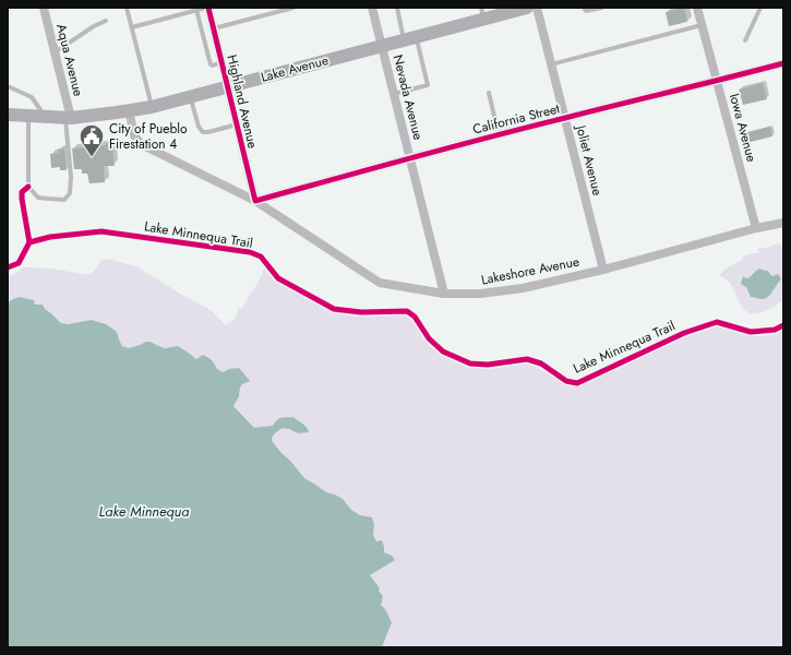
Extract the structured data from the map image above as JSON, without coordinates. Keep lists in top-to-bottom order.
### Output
{
  "streets": {
    "main road": ["Lake Avenue"],
    "street": [
      "Aqua Avenue",
      "Nevada Avenue",
      "Highland Avenue",
      "California Street",
      "Iowa Avenue",
      "Joliet Avenue",
      "Lakeshore Avenue"
    ],
    "cycle path": ["Lake Minnequa Trail"]
  },
  "crossings": [
    ["Aqua Avenue", "Lake Avenue"],
    ["Lake Avenue", "Nevada Avenue"],
    ["Lake Avenue", "Highland Avenue"],
    ["Lake Avenue", "Lakeshore Avenue"],
    ["Nevada Avenue", "California Street"],
    ["Nevada Avenue", "Lakeshore Avenue"],
    ["Highland Avenue", "California Street"],
    ["Highland Avenue", "Lakeshore Avenue"],
    ["California Street", "Iowa Avenue"],
    ["California Street", "Joliet Avenue"],
    ["California Street", "Lakeshore Avenue"],
    ["Iowa Avenue", "Lakeshore Avenue"],
    ["Joliet Avenue", "Lakeshore Avenue"]
  ],
  "water": ["Lake Minnequa"],
  "places": {
    "public building": ["City of Pueblo Firestation 4"]
  }
}
